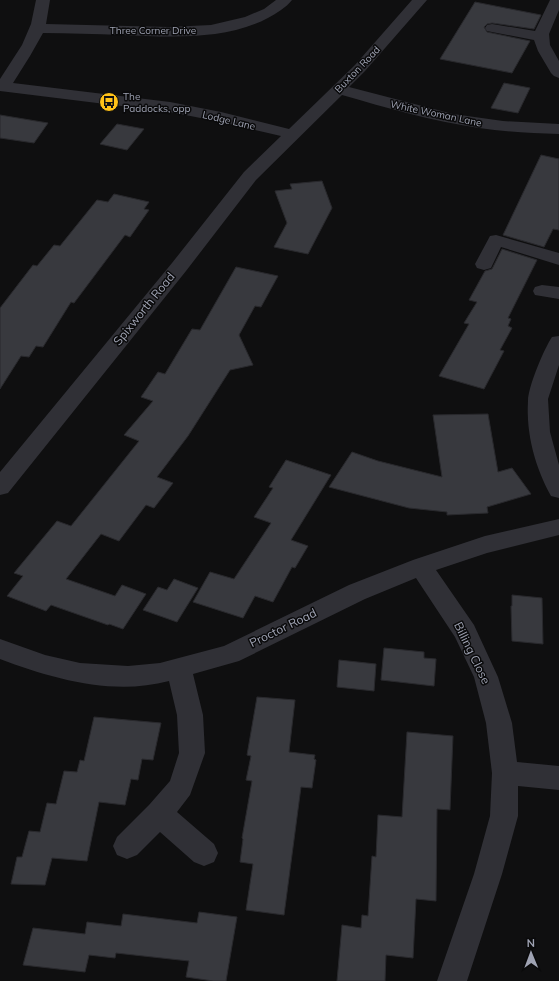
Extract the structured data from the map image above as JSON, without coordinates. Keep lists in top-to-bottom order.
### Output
{
  "streets": {
    "street": [
      "Three Corner Drive",
      "Buxton Road",
      "White Woman Lane",
      "Lodge Lane",
      "Spixworth Road",
      "Proctor Road",
      "Billing Close"
    ]
  },
  "crossings": [
    ["Buxton Road", "White Woman Lane"],
    ["Buxton Road", "Lodge Lane"],
    ["Buxton Road", "Spixworth Road"],
    ["Lodge Lane", "Spixworth Road"],
    ["Proctor Road", "Billing Close"]
  ],
  "places": {
    "bus stop": ["The Paddocks, opp"]
  },
  "north": "top"
}
